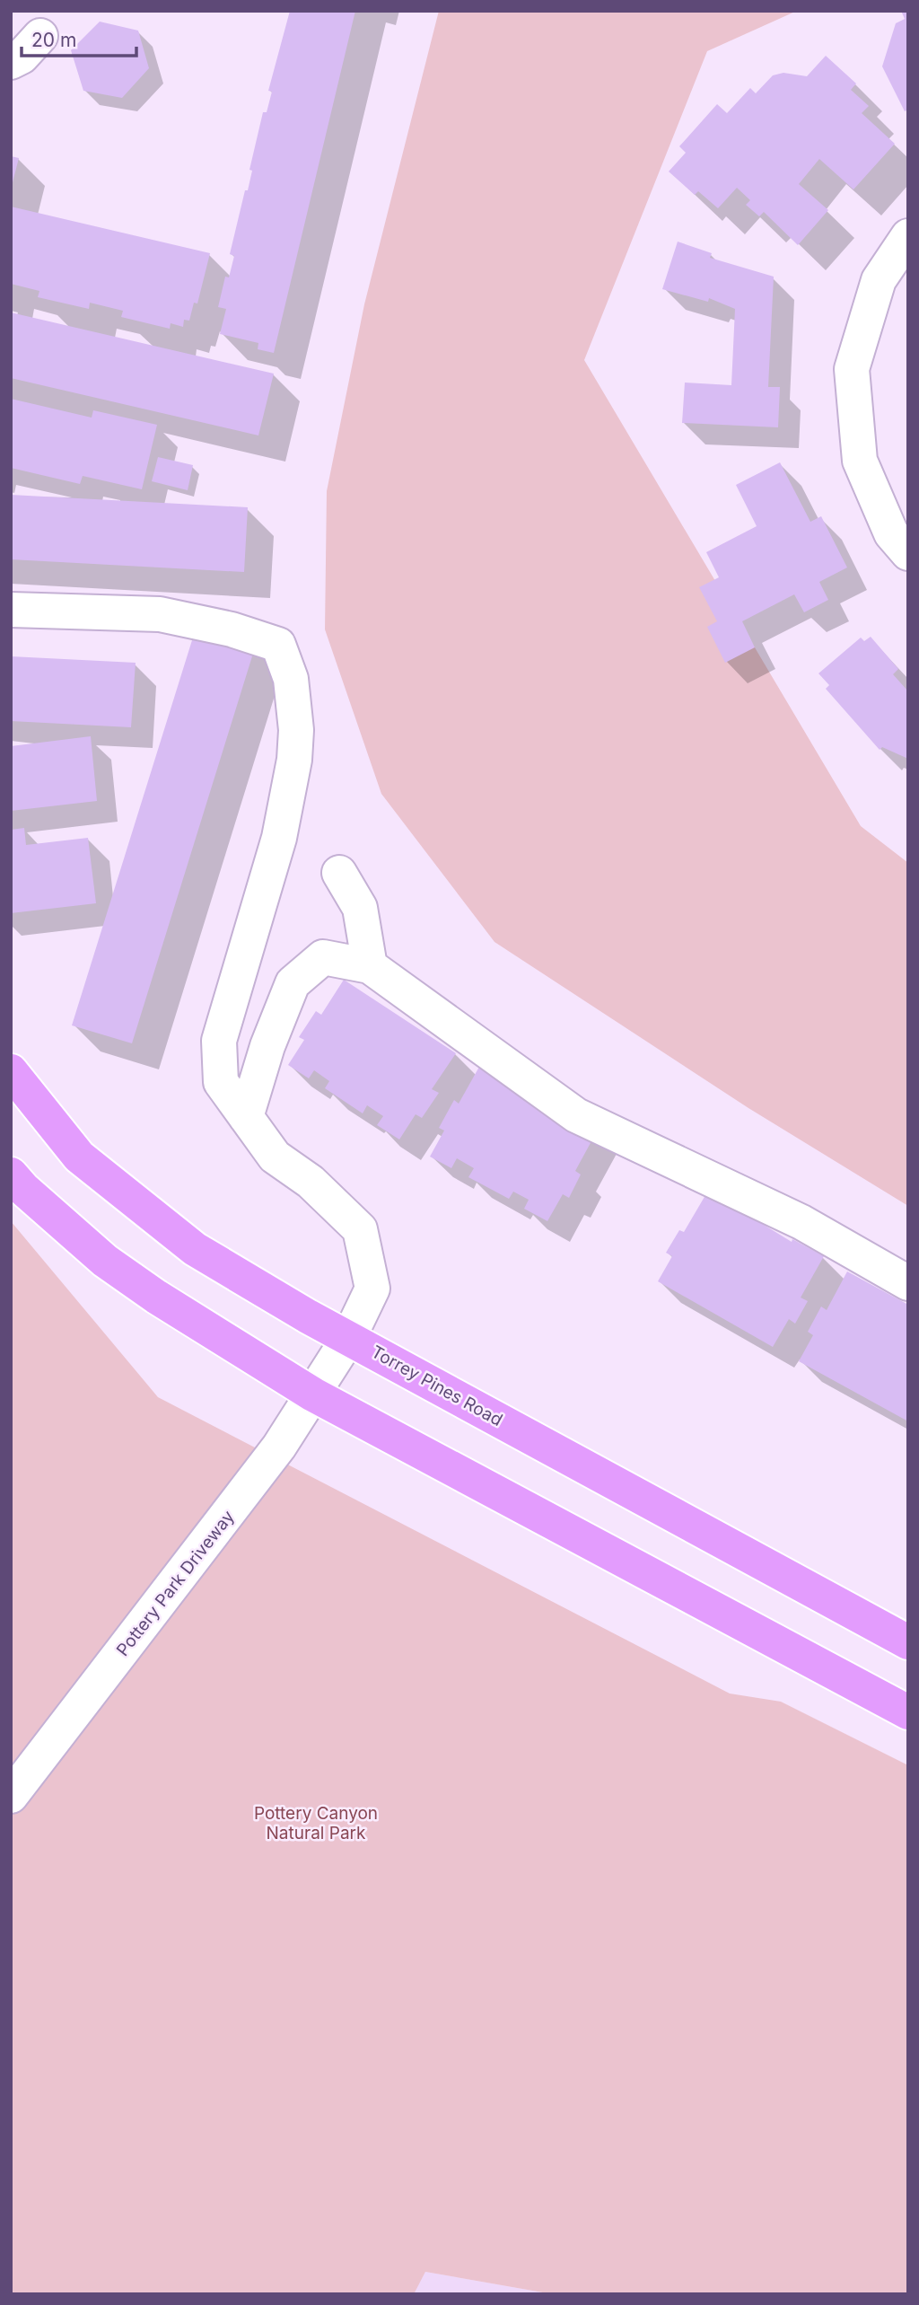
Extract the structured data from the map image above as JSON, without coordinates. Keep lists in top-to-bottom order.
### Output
{
  "streets": {
    "main road": ["Torrey Pines Road"],
    "street": ["Pottery Park Driveway"]
  },
  "crossings": [
    ["Torrey Pines Road", "Pottery Park Driveway"]
  ],
  "parks": ["Pottery Canyon Natural Park"],
  "scale_bar": "20 m"
}
